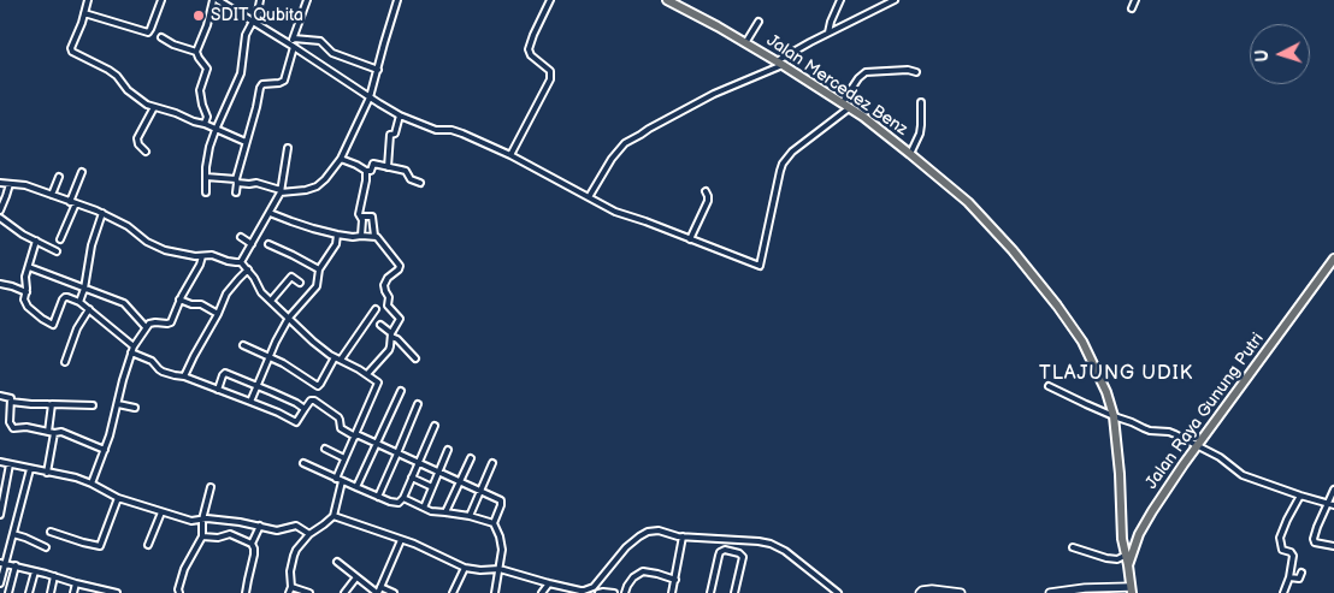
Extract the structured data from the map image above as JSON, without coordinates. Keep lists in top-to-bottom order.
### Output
{
  "streets": {
    "main road": ["Jalan Mercedez Benz", "Jalan Raya Gunung Putri"]
  },
  "crossings": [
    ["Jalan Mercedez Benz", "Jalan Raya Gunung Putri"]
  ],
  "districts": ["TLAJUNG UDIK"],
  "places": ["SDIT Qubita"],
  "north": "left"
}
